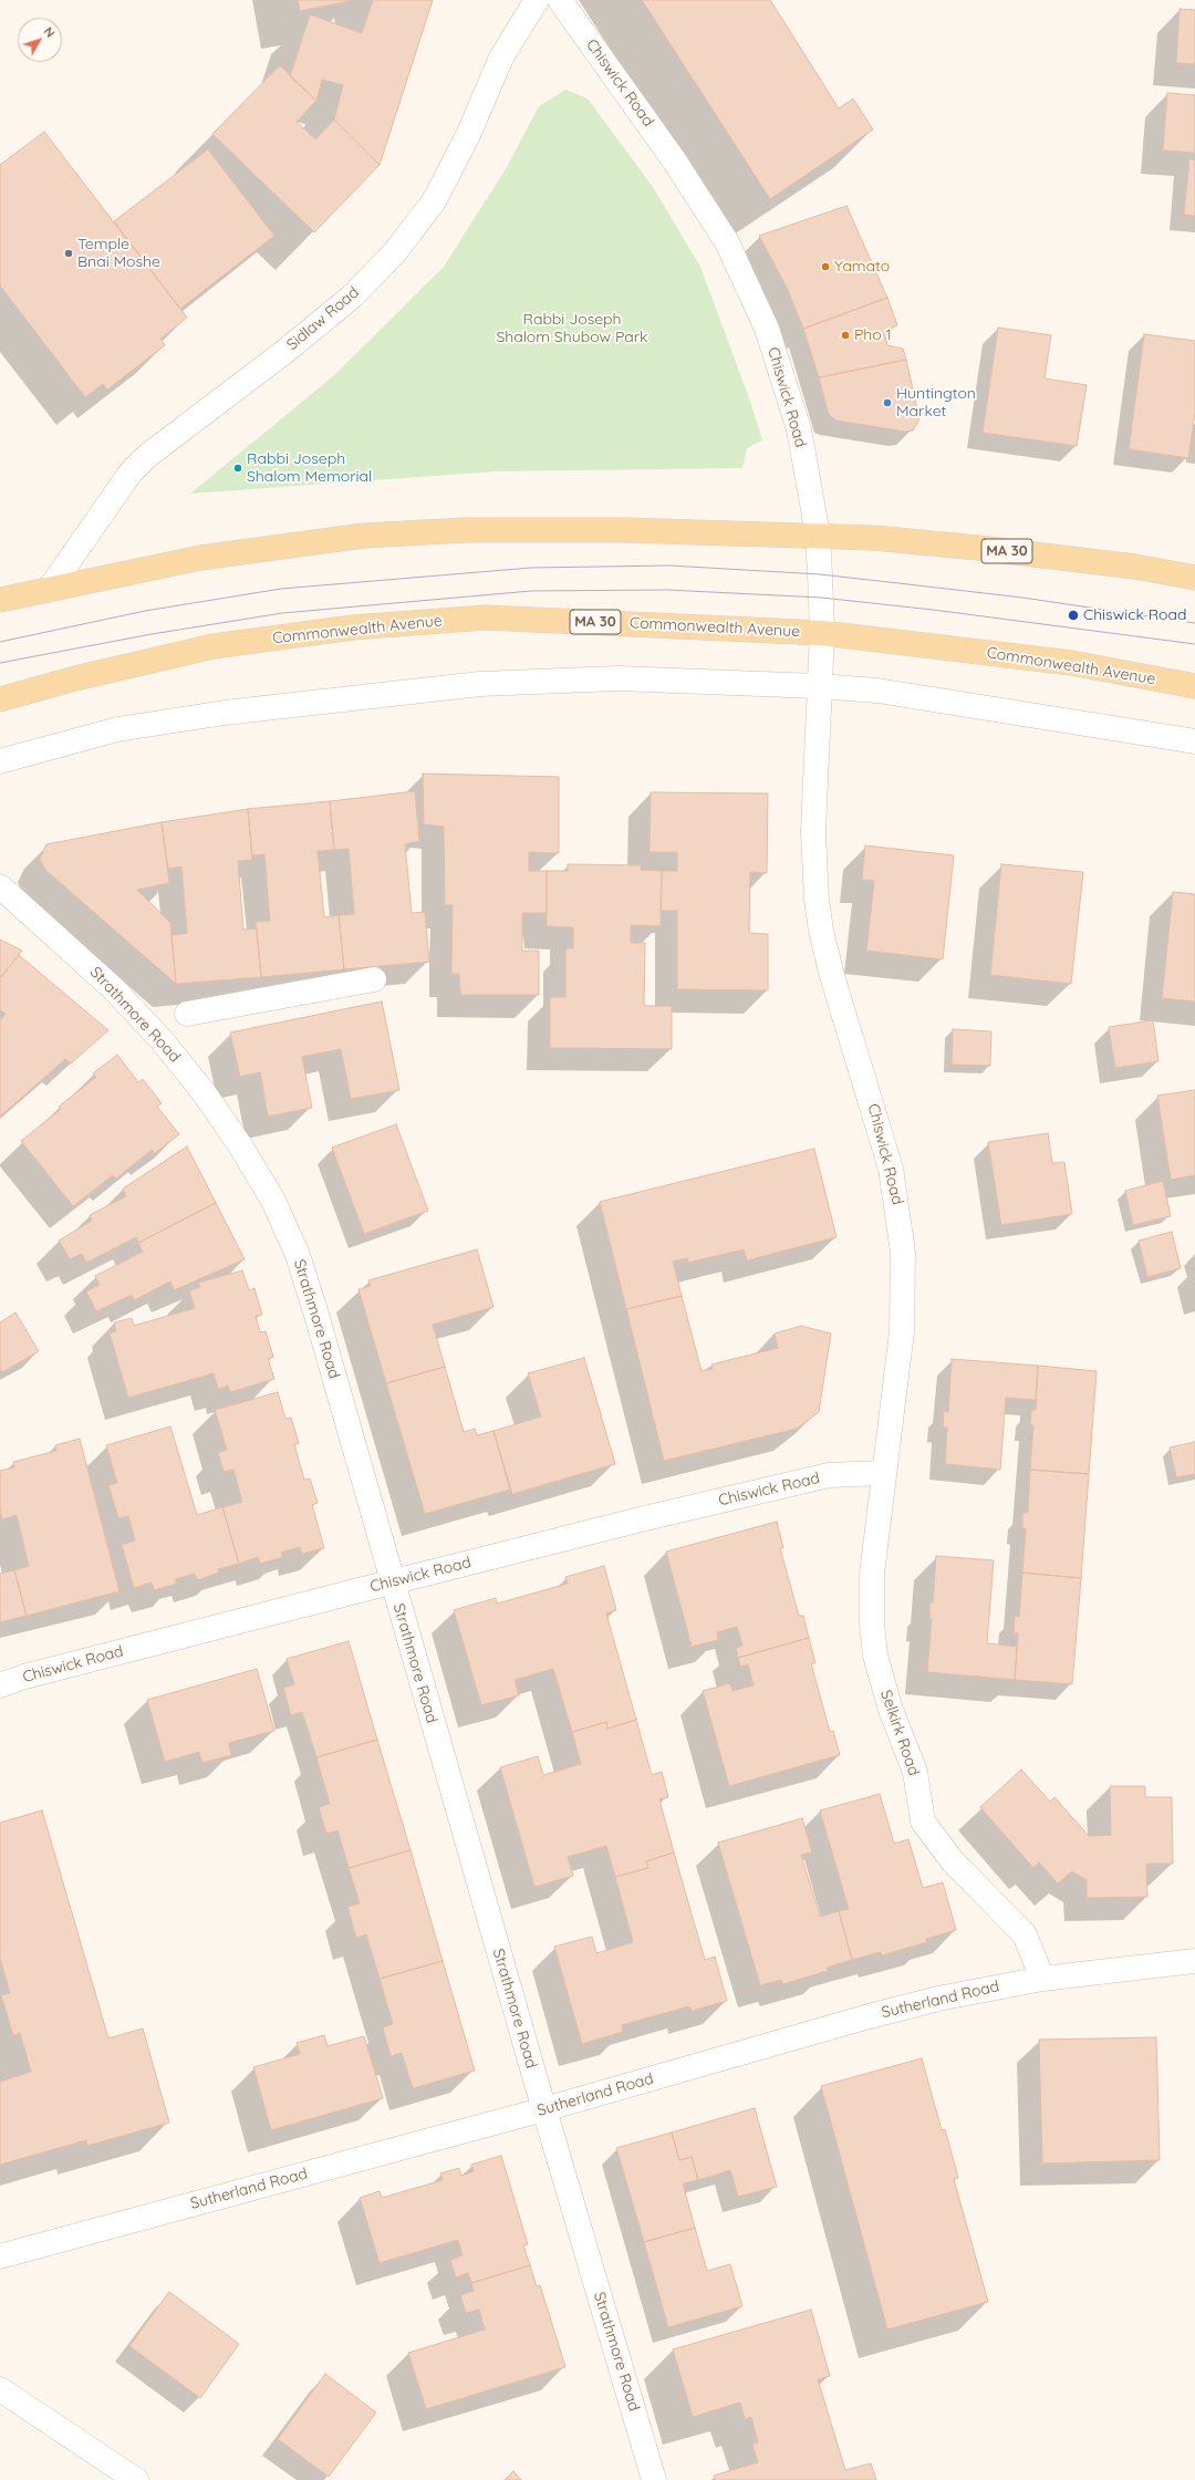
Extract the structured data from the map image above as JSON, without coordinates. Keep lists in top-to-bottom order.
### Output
{
  "streets": {
    "main road": ["MA 30", "Commonwealth Avenue"],
    "street": [
      "Chiswick Road",
      "Sidlaw Road",
      "Strathmore Road",
      "Selkirk Road",
      "Sutherland Road"
    ]
  },
  "crossings": [
    ["Chiswick Road", "MA 30"],
    ["Chiswick Road", "Commonwealth Avenue"],
    ["Chiswick Road", "Strathmore Road"],
    ["Chiswick Road", "Selkirk Road"],
    ["Sidlaw Road", "MA 30"],
    ["Strathmore Road", "Sutherland Road"],
    ["Selkirk Road", "Sutherland Road"]
  ],
  "parks": ["Rabbi Joseph Shalom Shubow Park"],
  "places": [
    "Temple Bnai Moshe",
    "Yamato",
    "Pho 1",
    "Huntington Market",
    "Rabbi Joseph Shalom Memorial",
    "Chiswick Road"
  ],
  "north": "top right"
}
